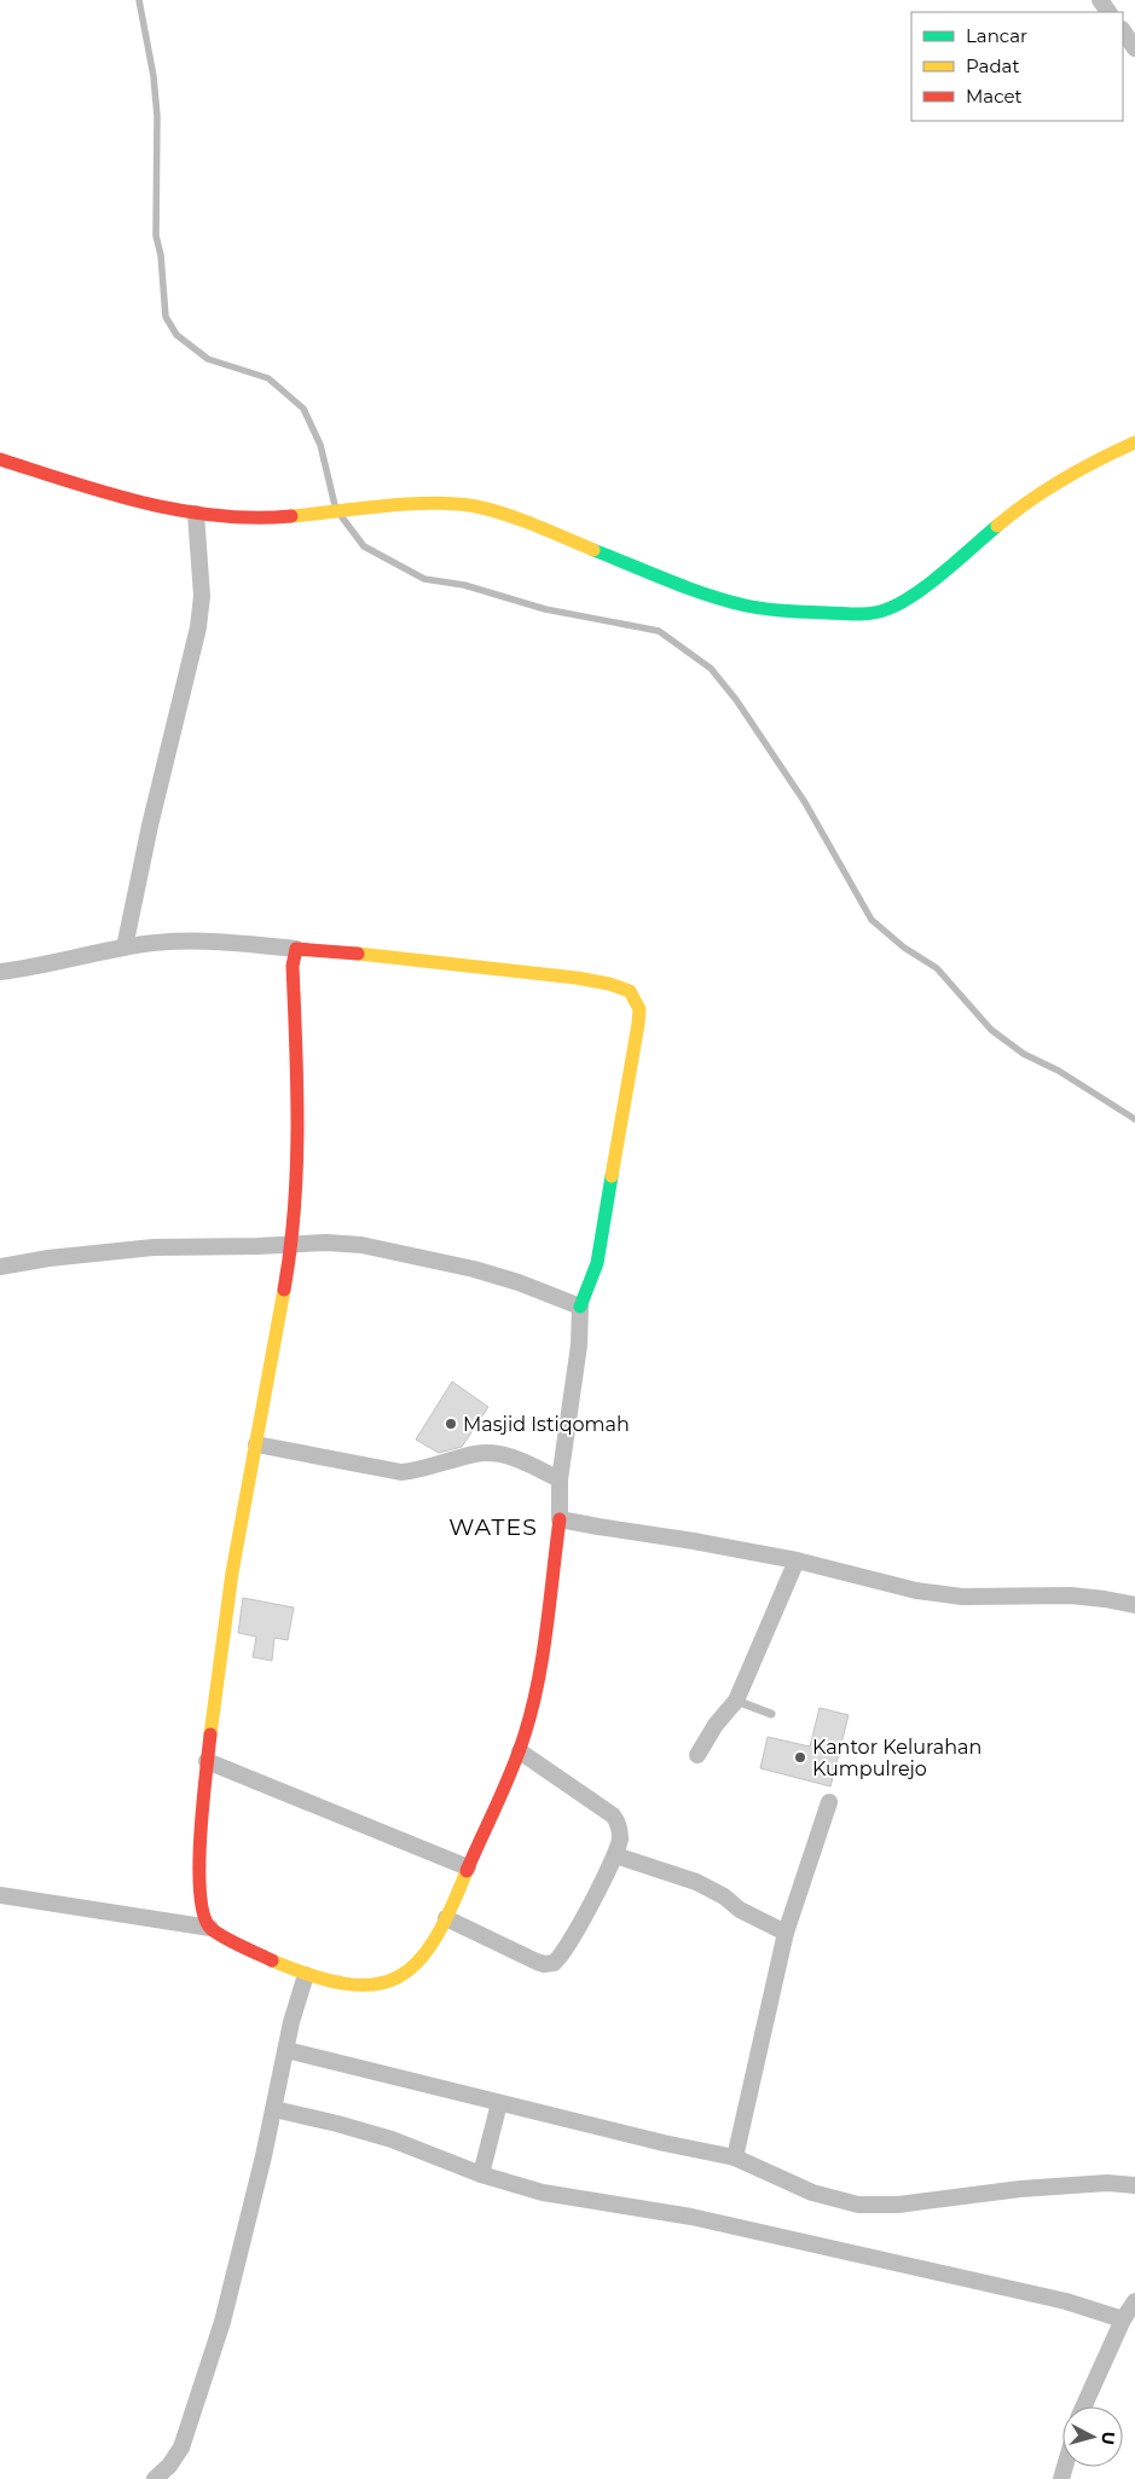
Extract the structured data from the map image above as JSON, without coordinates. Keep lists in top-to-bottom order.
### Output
{
  "districts": ["WATES"],
  "places": ["Masjid Istiqomah", "Kantor Kelurahan Kumpulrejo"],
  "legend": ["Lancar", "Padat", "Macet"],
  "north": "right"
}
